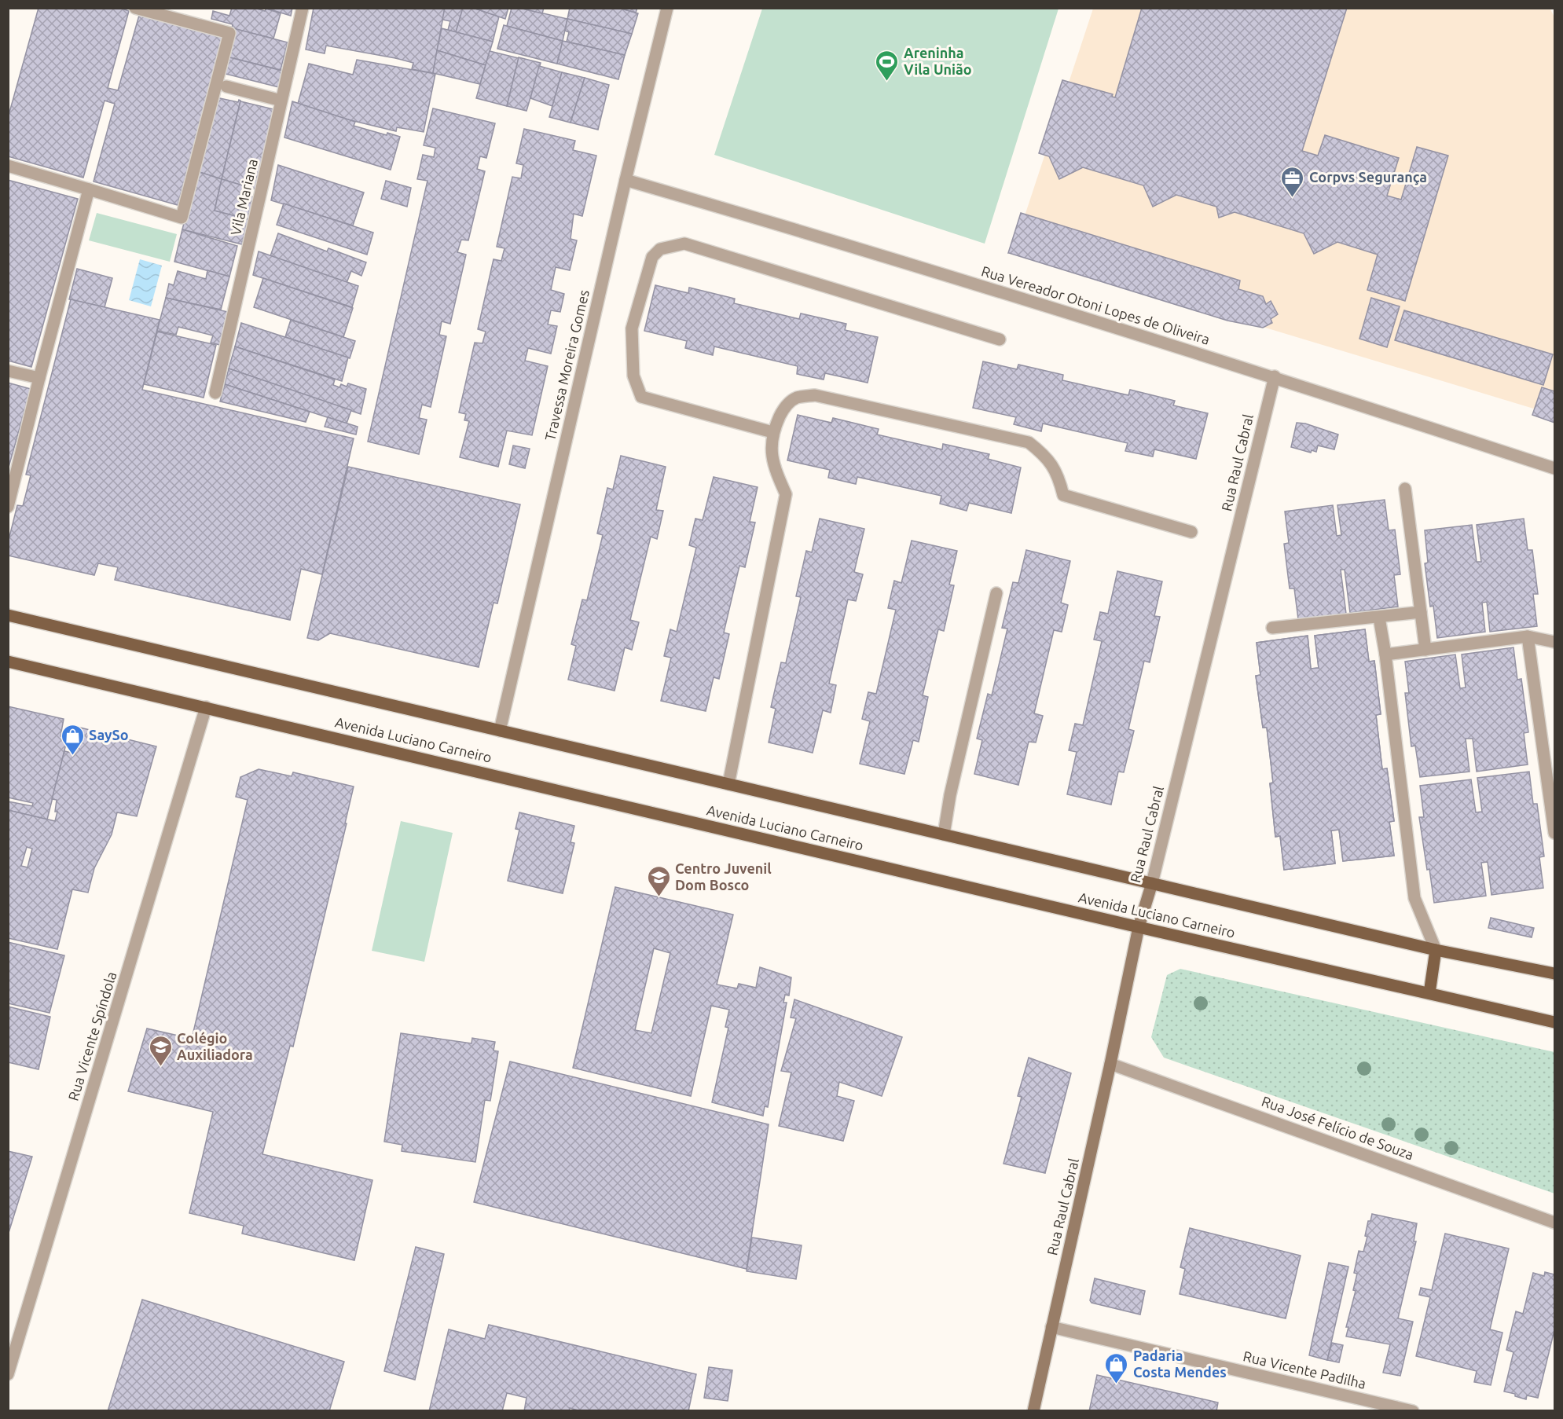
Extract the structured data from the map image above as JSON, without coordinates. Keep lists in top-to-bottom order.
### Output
{
  "streets": {
    "main road": ["Rua Raul Cabral", "Avenida Luciano Carneiro"],
    "street": [
      "Vila Mariana",
      "Rua Vereador Otoni Lopes de Oliveira",
      "Travessa Moreira Gomes",
      "Rua Vicente Spíndola",
      "Rua José Felício de Souza",
      "Rua Vicente Padilha"
    ]
  },
  "crossings": [
    ["Rua Vereador Otoni Lopes de Oliveira", "Travessa Moreira Gomes"],
    ["Rua Vereador Otoni Lopes de Oliveira", "Rua Raul Cabral"],
    ["Travessa Moreira Gomes", "Avenida Luciano Carneiro"],
    ["Rua Raul Cabral", "Avenida Luciano Carneiro"],
    ["Rua Raul Cabral", "Rua José Felício de Souza"],
    ["Rua Raul Cabral", "Rua Vicente Padilha"],
    ["Avenida Luciano Carneiro", "Rua Vicente Spíndola"]
  ],
  "places": {
    "sports": ["Areninha Vila União"],
    "office": ["Corpvs Segurança"],
    "shop": ["SaySo", "Padaria Costa Mendes"],
    "school or university": ["Centro Juvenil Dom Bosco", "Colégio Auxiliadora"]
  }
}
